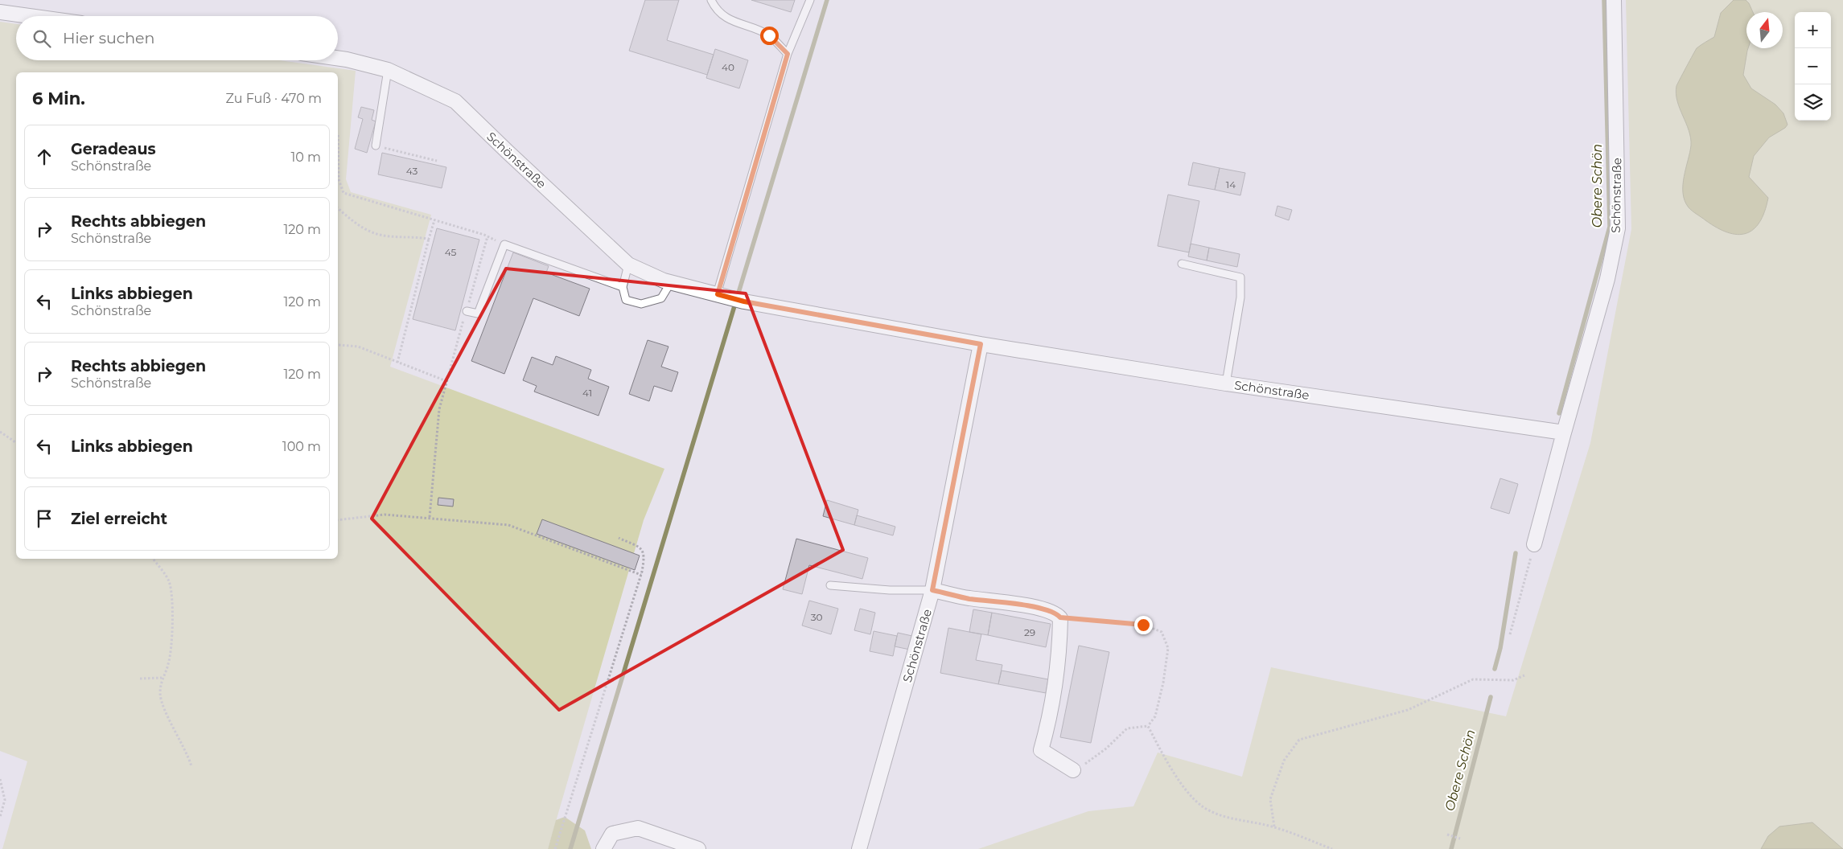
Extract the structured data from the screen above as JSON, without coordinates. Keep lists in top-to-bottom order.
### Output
{
  "streets": {
    "street": ["Schönstraße"]
  },
  "water": ["Obere Schön"],
  "house_numbers": [
    "40",
    "43",
    "14",
    "45",
    "41",
    "30",
    "29"
  ],
  "north": "top",
  "page": {
    "map_buttons": ["+", "−"],
    "search": "Hier suchen",
    "heading": ["6 Min.", "Zu Fuß · 470 m"],
    "list": [
      ["Geradeaus", "Schönstraße", "10 m"],
      ["Rechts abbiegen", "Schönstraße", "120 m"],
      ["Links abbiegen", "Schönstraße", "120 m"],
      ["Rechts abbiegen", "Schönstraße", "120 m"],
      ["Links abbiegen", "100 m"],
      "Ziel erreicht"
    ]
  }
}
